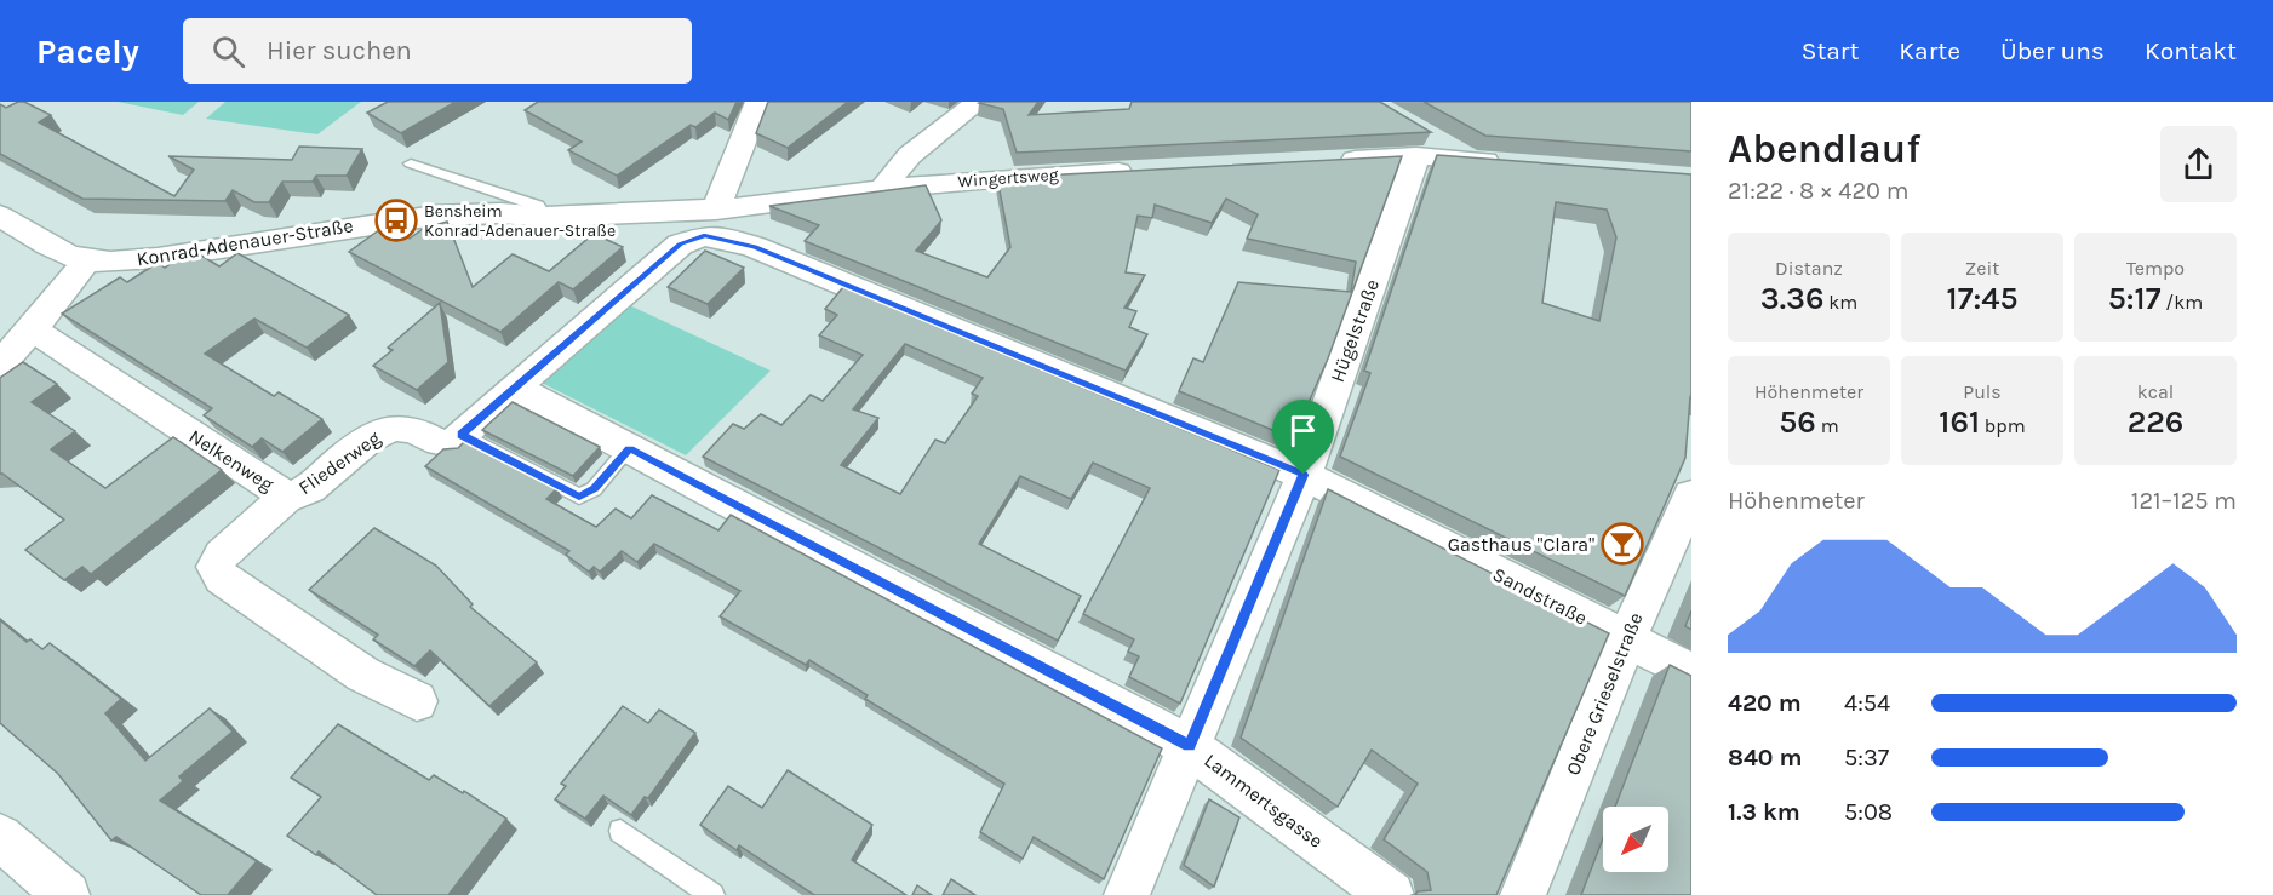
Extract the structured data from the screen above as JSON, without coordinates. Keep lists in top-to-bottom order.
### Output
{
  "streets": {
    "street": [
      "Wingertsweg",
      "Konrad-Adenauer-Straße",
      "Hügelstraße",
      "Nelkenweg",
      "Fliederweg",
      "Sandstraße",
      "Obere Grieselstraße",
      "Lammertsgasse"
    ]
  },
  "crossings": [
    ["Wingertsweg", "Konrad-Adenauer-Straße"],
    ["Wingertsweg", "Sandstraße"],
    ["Hügelstraße", "Sandstraße"],
    ["Hügelstraße", "Lammertsgasse"],
    ["Nelkenweg", "Fliederweg"],
    ["Sandstraße", "Obere Grieselstraße"]
  ],
  "places": {
    "bus stop": ["Bensheim Konrad-Adenauer-Straße"],
    "bar": ["Gasthaus \"Clara\""]
  },
  "north": "bottom left",
  "page": {
    "header": "Pacely",
    "search": "Hier suchen",
    "nav": [
      "Start",
      "Karte",
      "Über uns",
      "Kontakt"
    ],
    "heading": ["Abendlauf", "21:22 · 8 × 420 m"],
    "stats": [
      ["Distanz", "3.36 km"],
      ["Zeit", "17:45"],
      ["Tempo", "5:17 /km"],
      ["Höhenmeter", "56 m"],
      ["Puls", "161 bpm"],
      ["kcal", "226"]
    ],
    "chart": ["Höhenmeter", "121–125 m"],
    "list": [
      {
        "name": "420 m",
        "note": "4:54"
      },
      {
        "name": "840 m",
        "note": "5:37"
      },
      {
        "name": "1.3 km",
        "note": "5:08"
      }
    ]
  }
}
